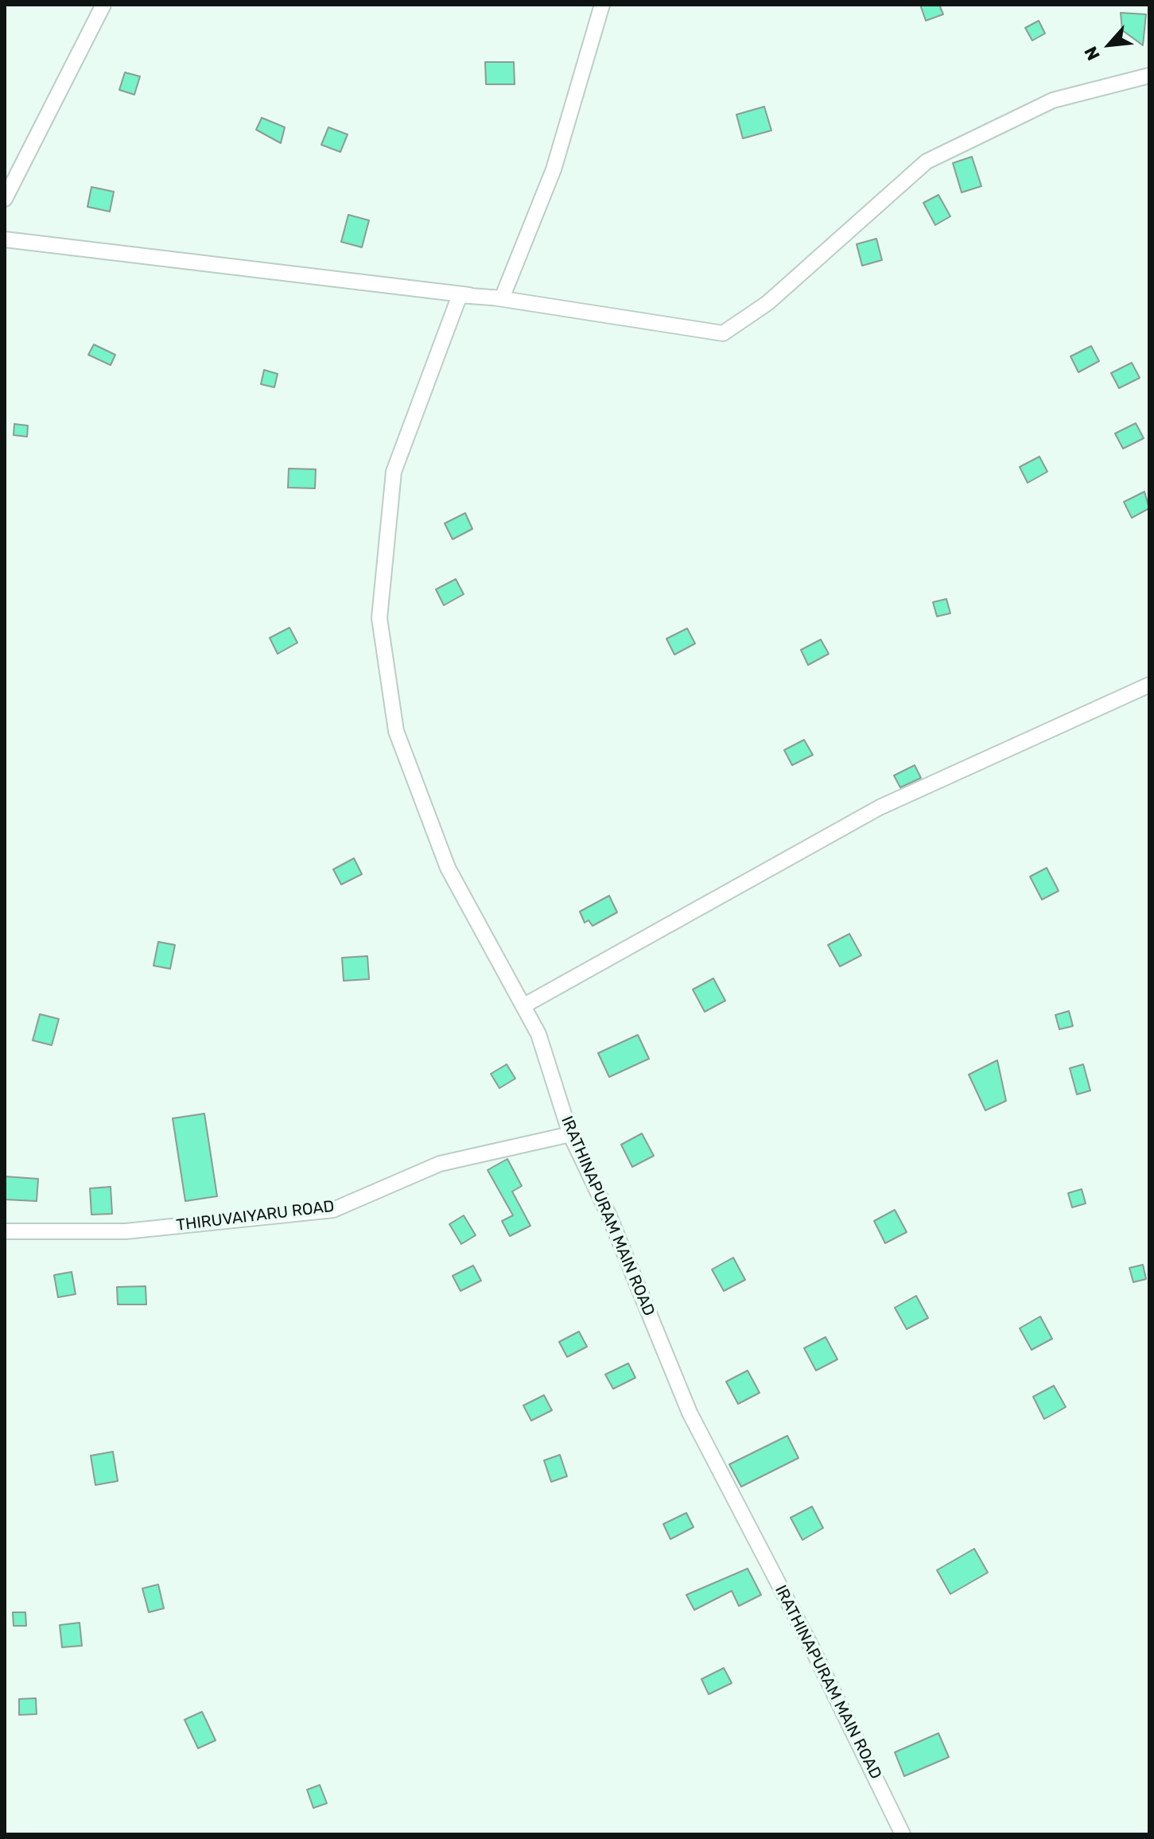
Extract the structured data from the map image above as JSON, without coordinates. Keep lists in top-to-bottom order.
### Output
{
  "streets": {
    "street": ["THIRUVAIYARU ROAD", "IRATHINAPURAM MAIN ROAD"]
  },
  "crossings": [
    ["THIRUVAIYARU ROAD", "IRATHINAPURAM MAIN ROAD"]
  ],
  "north": "bottom left"
}
